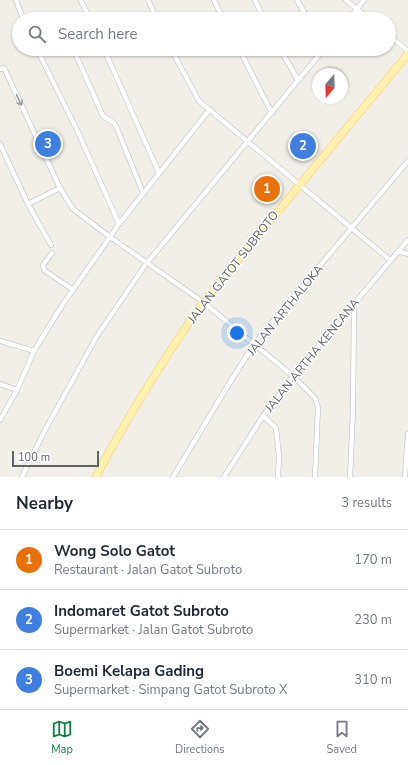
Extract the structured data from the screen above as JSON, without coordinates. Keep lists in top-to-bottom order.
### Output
{
  "streets": {
    "main road": ["JALAN GATOT SUBROTO"],
    "street": ["JALAN ARTHALOKA", "JALAN ARTHA KENCANA"]
  },
  "scale_bar": "100 m",
  "north": "bottom",
  "page": {
    "search": "Search here",
    "pins": ["3", "2", "1"],
    "scale": "100 m",
    "heading": ["Nearby", "3 results"],
    "list": [
      {
        "mark": "1",
        "name": "Wong Solo Gatot",
        "note": "Restaurant · Jalan Gatot Subroto",
        "value": "170 m"
      },
      {
        "mark": "2",
        "name": "Indomaret Gatot Subroto",
        "note": "Supermarket · Jalan Gatot Subroto",
        "value": "230 m"
      },
      {
        "mark": "3",
        "name": "Boemi Kelapa Gading",
        "note": "Supermarket · Simpang Gatot Subroto X",
        "value": "310 m"
      }
    ],
    "nav": ["Map", "Directions", "Saved"]
  }
}
